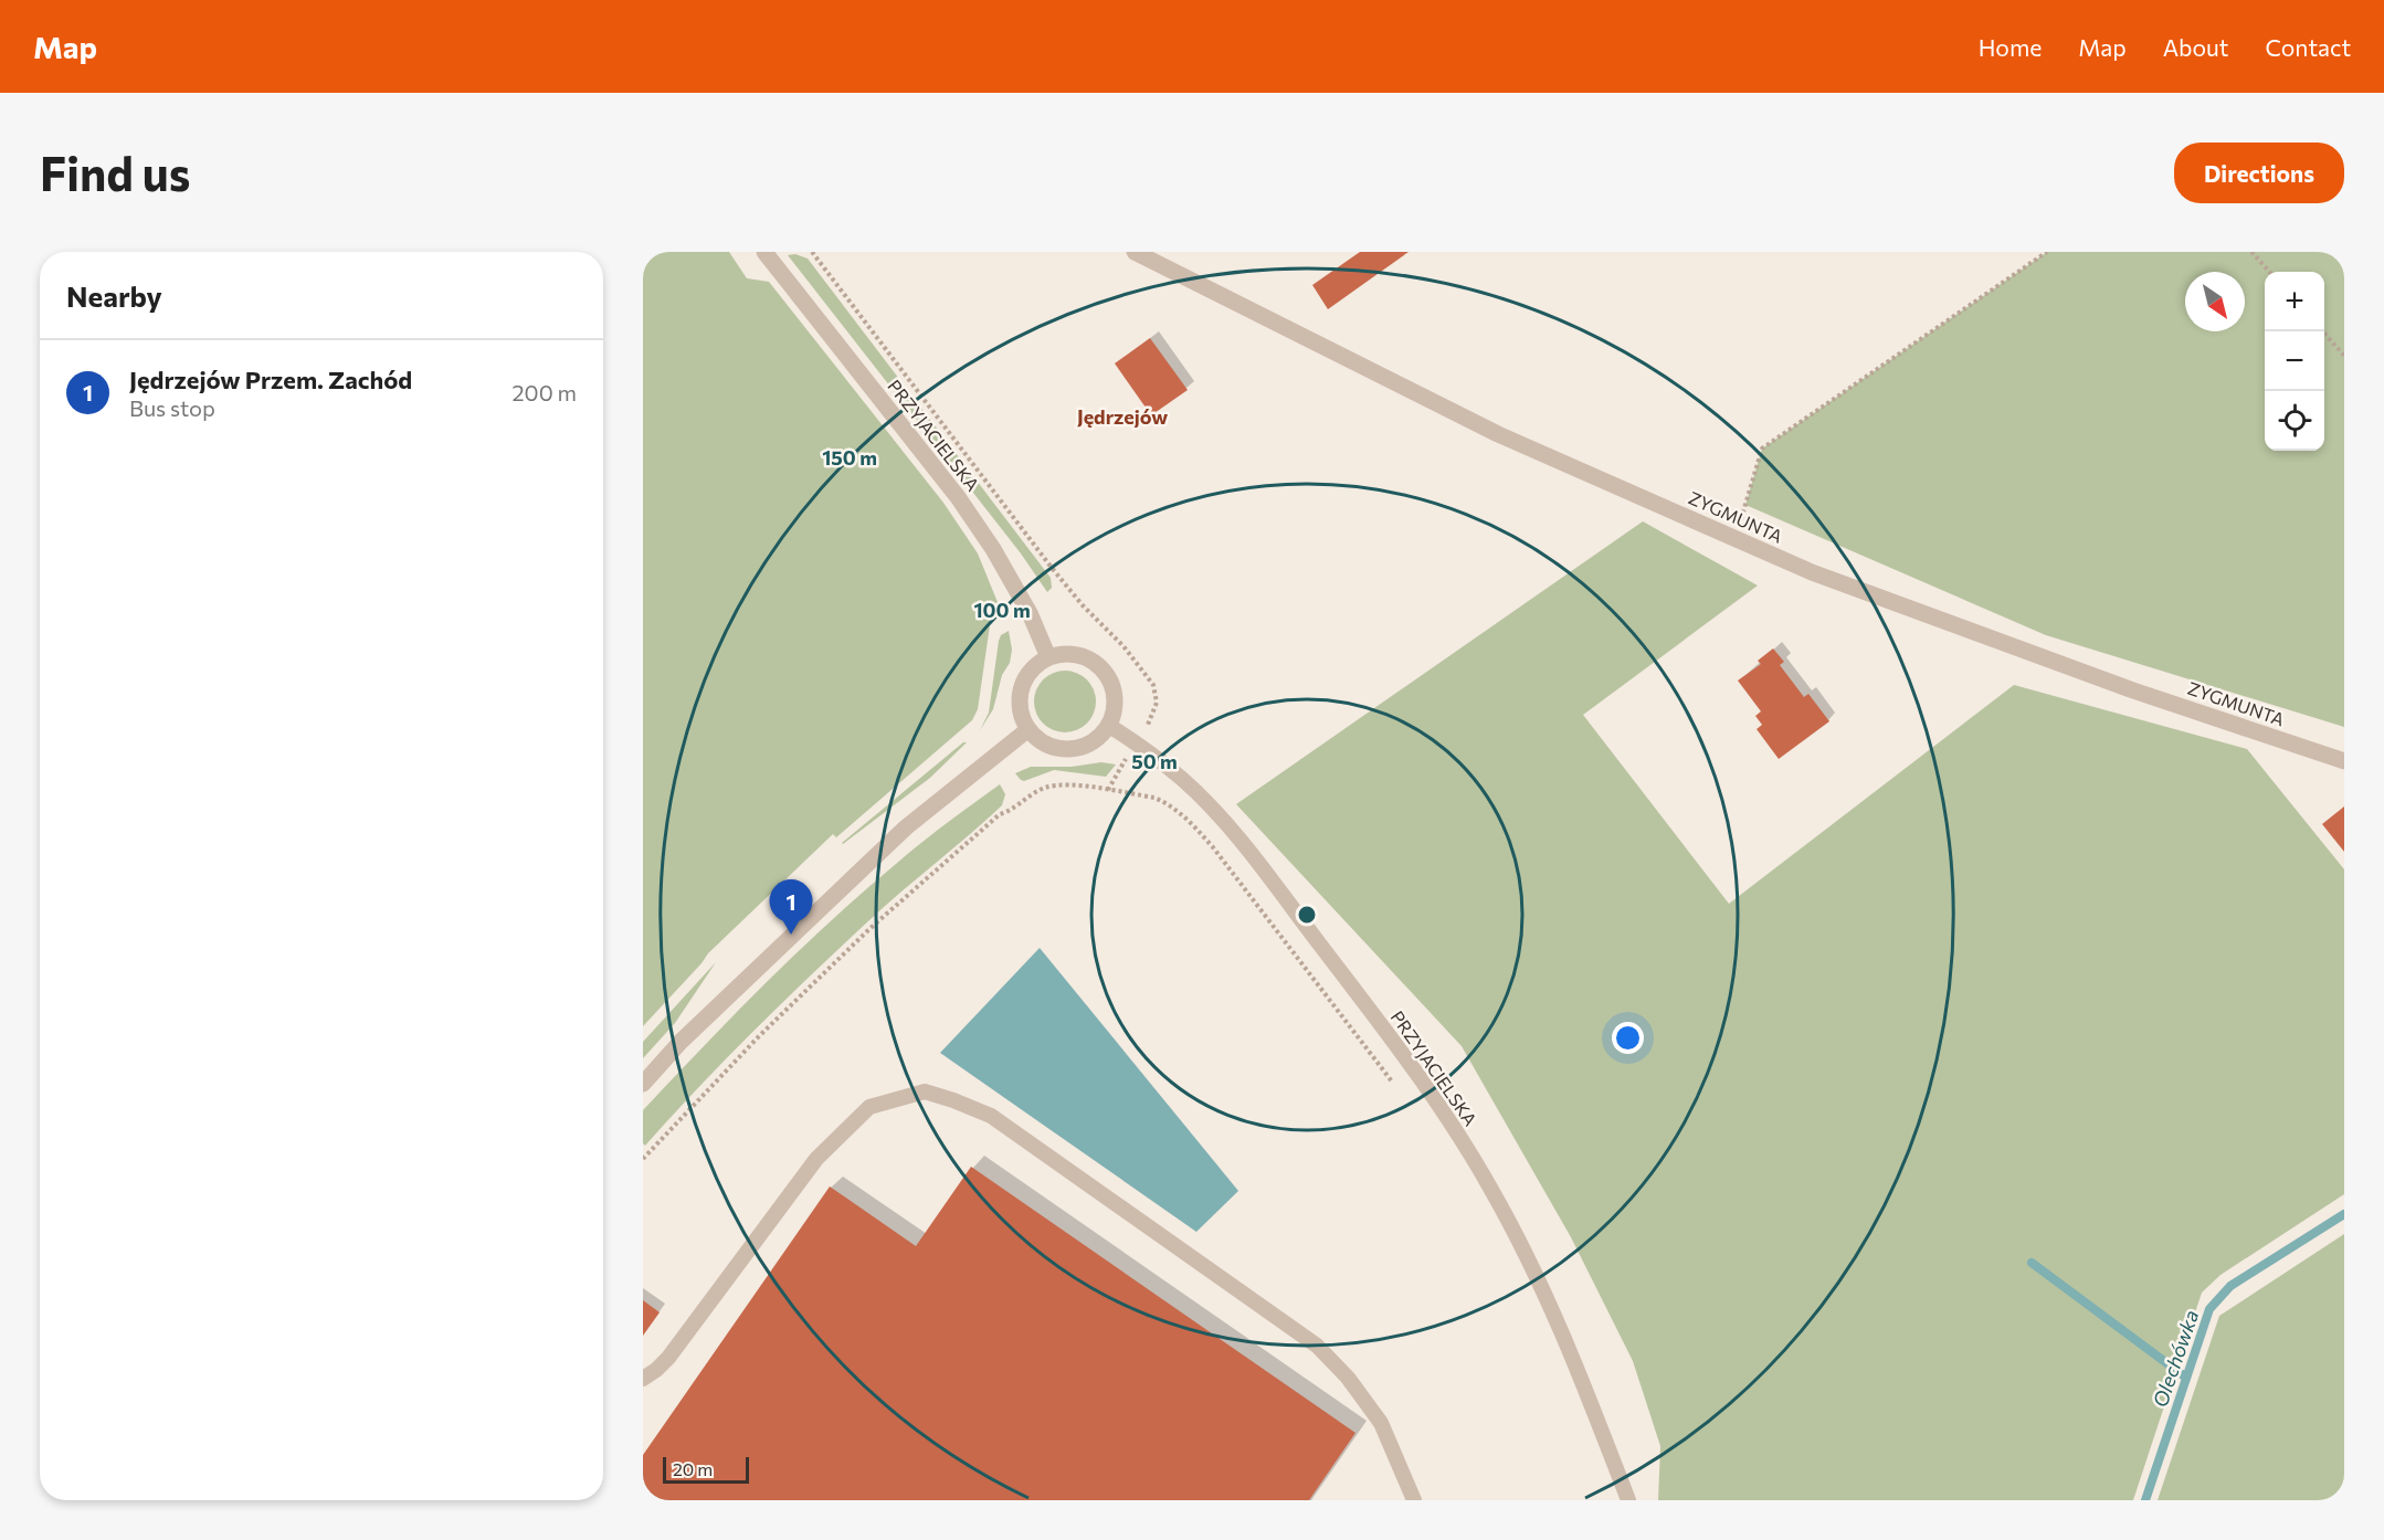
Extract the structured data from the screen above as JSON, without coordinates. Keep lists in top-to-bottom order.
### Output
{
  "streets": {
    "street": ["PRZYJACIELSKA", "ZYGMUNTA"]
  },
  "districts": ["Jędrzejów"],
  "water": ["Olechówka"],
  "scale_bar": "20 m",
  "north": "bottom right",
  "page": {
    "header": "Map",
    "nav": [
      "Home",
      "Map",
      "About",
      "Contact"
    ],
    "buttons": "Directions",
    "title": "Find us",
    "heading": "Nearby",
    "map_buttons": ["+", "−"],
    "list": [
      {
        "mark": "1",
        "name": "Jędrzejów Przem. Zachód",
        "note": "Bus stop",
        "value": "200 m"
      }
    ],
    "pins": "1",
    "scale": "20 m"
  },
  "rings": ["150 m", "100 m", "50 m"]
}
